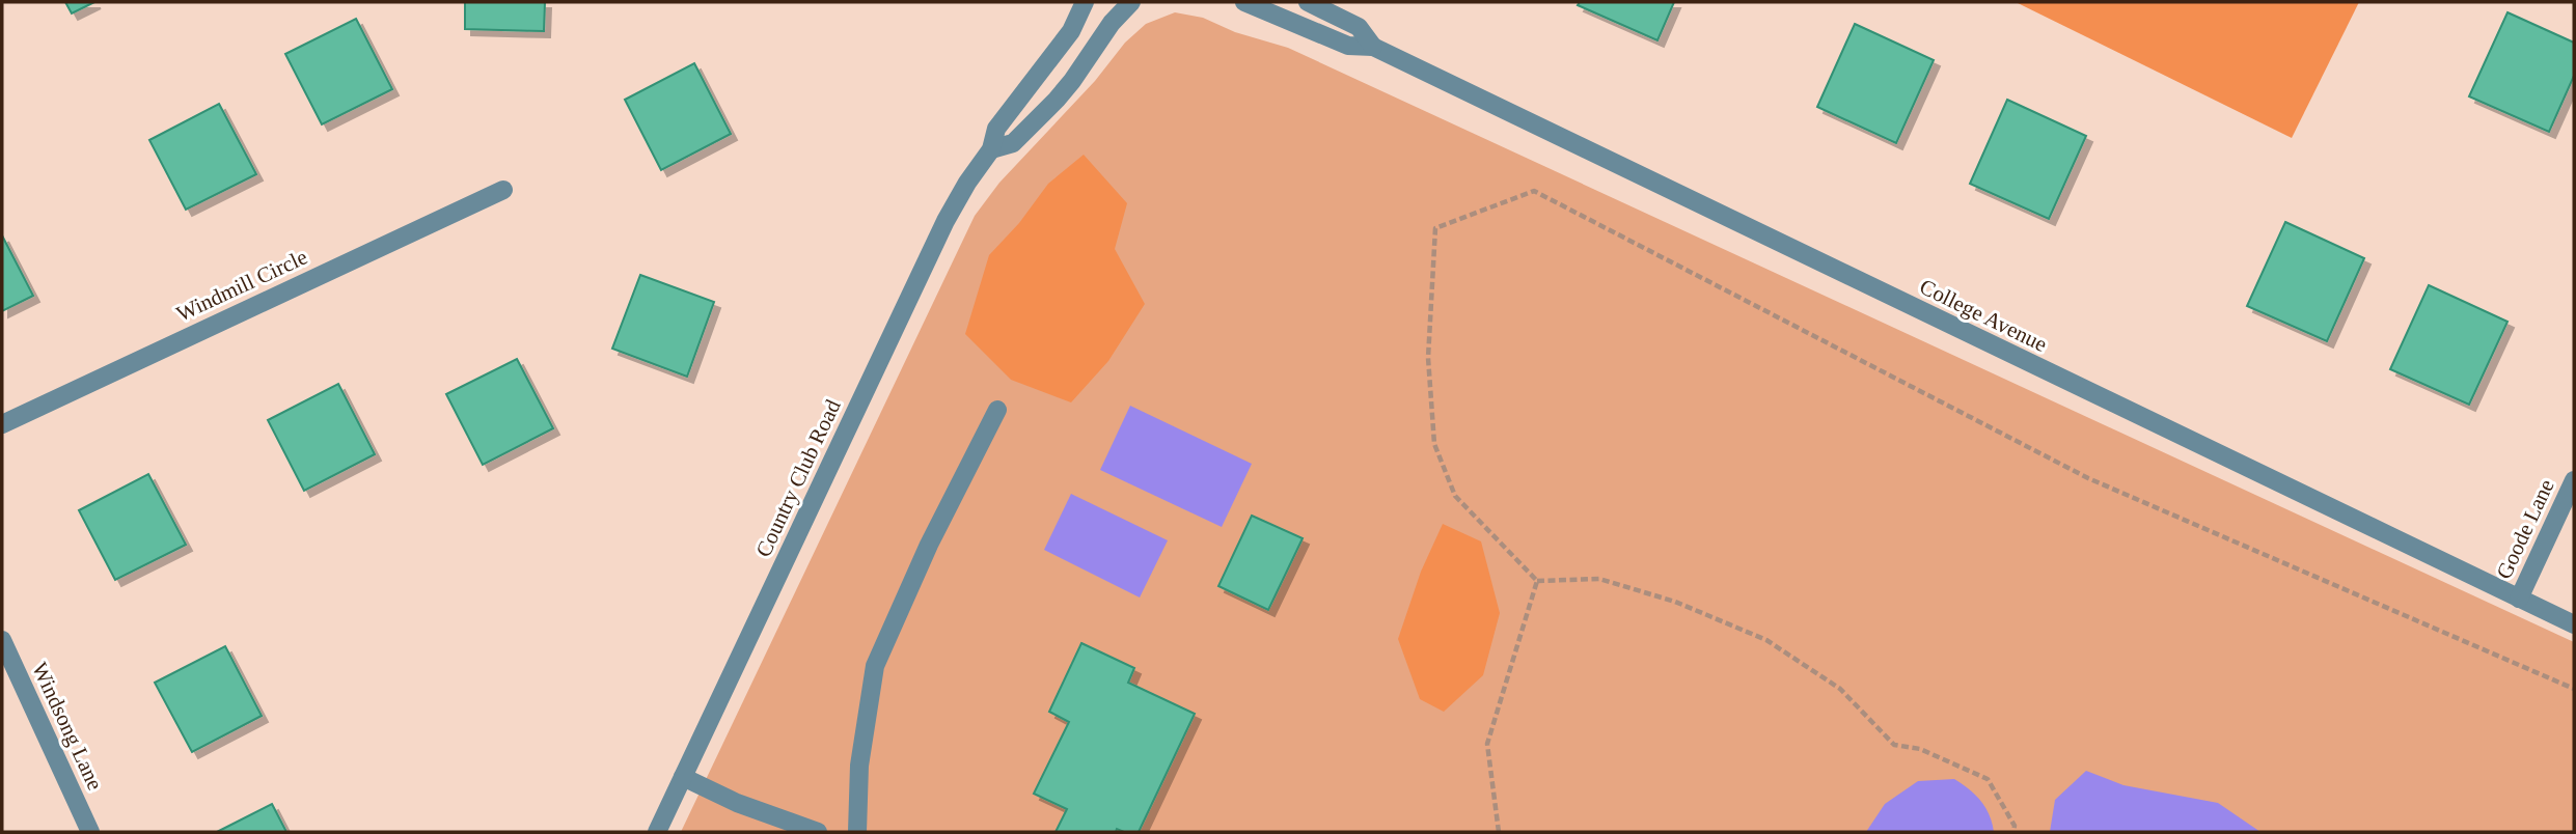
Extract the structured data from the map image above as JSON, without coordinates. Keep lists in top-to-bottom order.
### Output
{
  "streets": {
    "street": [
      "Windmill Circle",
      "College Avenue",
      "Country Club Road",
      "Goode Lane",
      "Windsong Lane"
    ]
  },
  "crossings": [
    ["College Avenue", "Goode Lane"]
  ]
}
